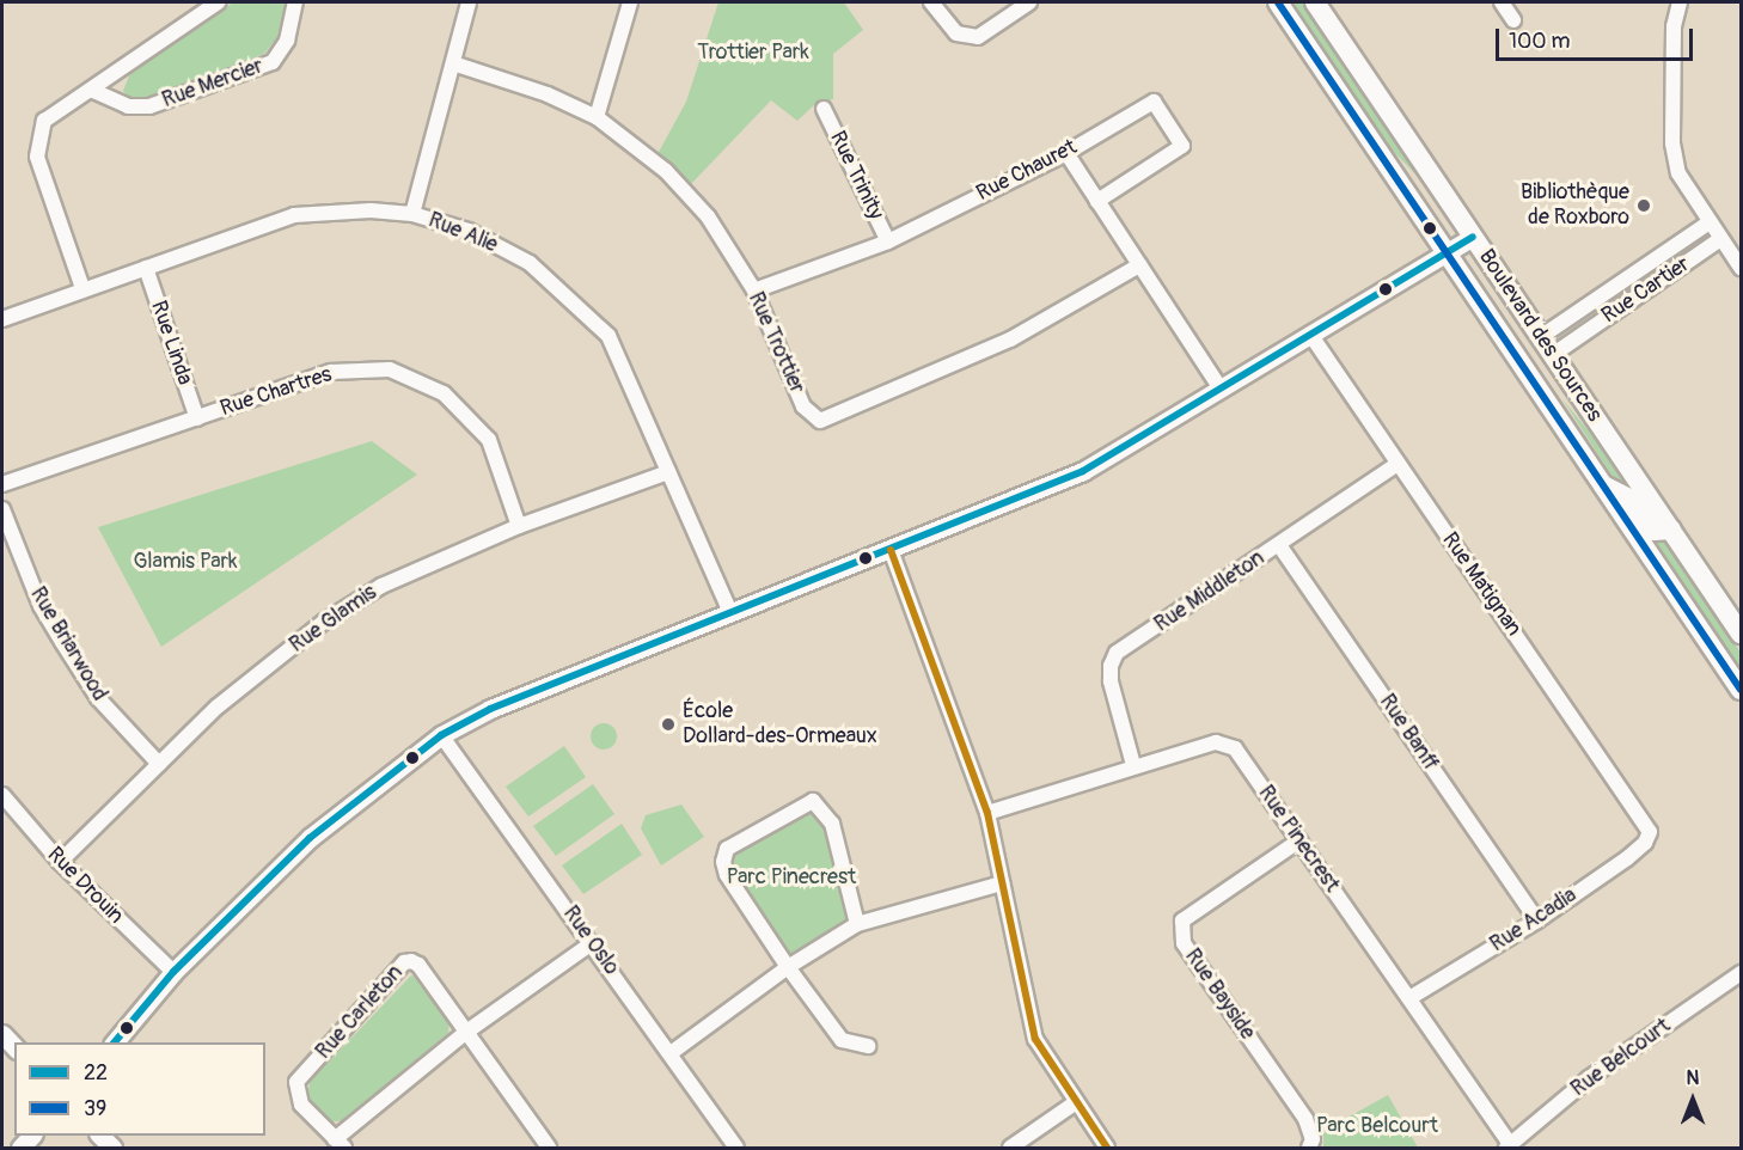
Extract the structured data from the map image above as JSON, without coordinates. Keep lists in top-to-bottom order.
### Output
{
  "streets": {
    "main road": ["Boulevard des Sources"],
    "street": [
      "Rue Mercier",
      "Rue Chauret",
      "Rue Trinity",
      "Rue Alie",
      "Rue Cartier",
      "Rue Linda",
      "Rue Trottier",
      "Rue Chartres",
      "Rue Matignan",
      "Rue Middleton",
      "Rue Glamis",
      "Rue Briarwood",
      "Rue Banff",
      "Rue Pinecrest",
      "Rue Drouin",
      "Rue Acadia",
      "Rue Oslo",
      "Rue Bayside",
      "Rue Carleton",
      "Rue Belcourt"
    ]
  },
  "crossings": [
    ["Rue Chauret", "Rue Trinity"],
    ["Rue Chauret", "Rue Trottier"],
    ["Rue Alie", "Rue Linda"],
    ["Rue Alie", "Rue Glamis"],
    ["Rue Cartier", "Boulevard des Sources"],
    ["Rue Linda", "Rue Chartres"],
    ["Rue Chartres", "Rue Glamis"],
    ["Rue Matignan", "Rue Middleton"],
    ["Rue Matignan", "Rue Acadia"],
    ["Rue Middleton", "Rue Banff"],
    ["Rue Middleton", "Rue Pinecrest"],
    ["Rue Glamis", "Rue Briarwood"],
    ["Rue Glamis", "Rue Drouin"],
    ["Rue Banff", "Rue Acadia"],
    ["Rue Pinecrest", "Rue Acadia"],
    ["Rue Pinecrest", "Rue Bayside"],
    ["Rue Pinecrest", "Rue Belcourt"],
    ["Rue Oslo", "Rue Carleton"]
  ],
  "parks": [
    "Trottier Park",
    "Glamis Park",
    "Parc Pinecrest",
    "Parc Belcourt"
  ],
  "places": ["Bibliothèque de Roxboro", "École Dollard-des-Ormeaux"],
  "lines": ["transit line 39", "transit line 22"],
  "legend": ["22", "39"],
  "scale_bar": "100 m",
  "north": "top"
}
